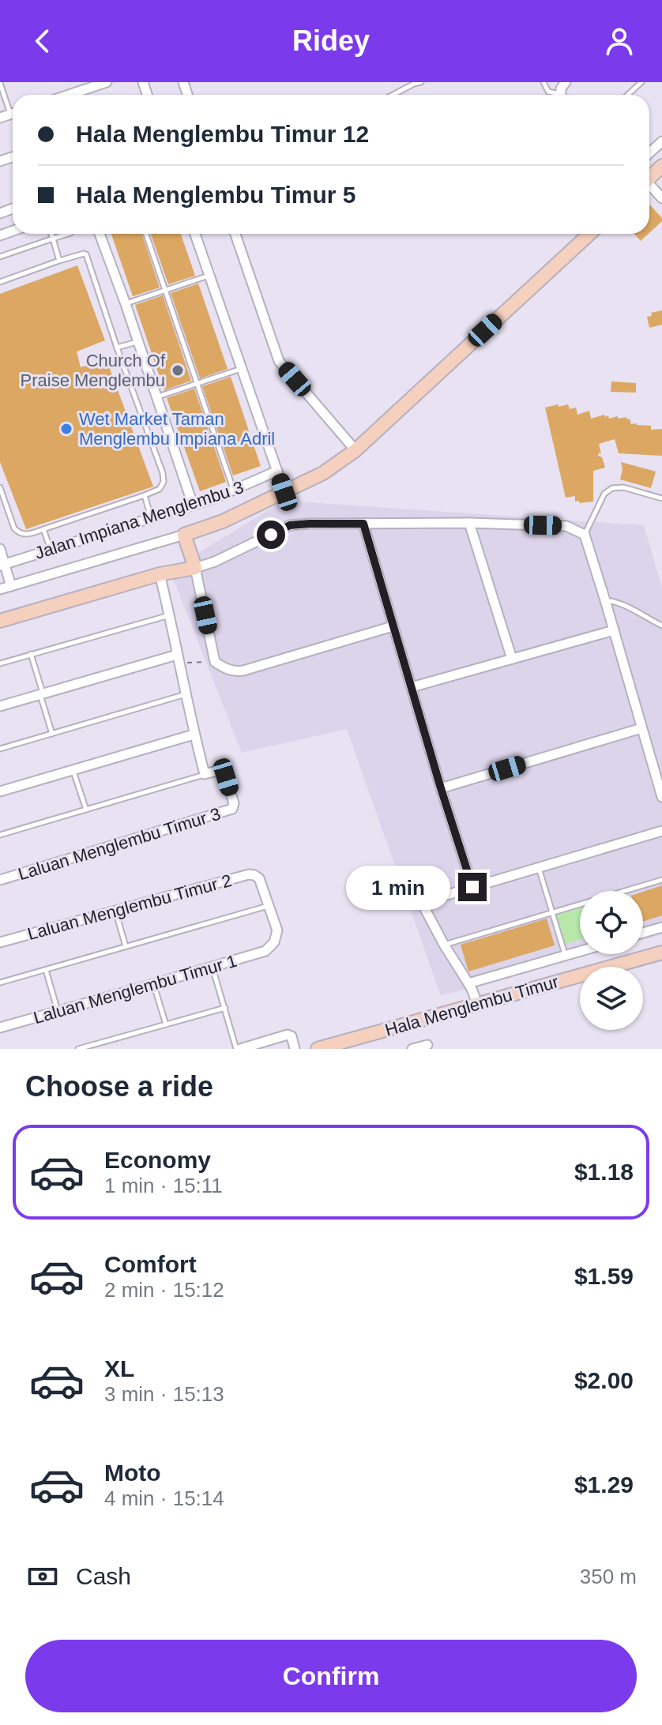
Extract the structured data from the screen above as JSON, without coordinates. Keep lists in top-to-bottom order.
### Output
{
  "streets": {
    "street": [
      "Jalan Impiana Menglembu 3",
      "Laluan Menglembu Timur 3",
      "Laluan Menglembu Timur 2",
      "Laluan Menglembu Timur 1",
      "Hala Menglembu Timur"
    ]
  },
  "crossings": [
    ["Laluan Menglembu Timur 2", "Laluan Menglembu Timur 1"]
  ],
  "places": ["Church Of Praise Menglembu", "Wet Market Taman Menglembu Impiana Adril"],
  "page": {
    "header": "Ridey",
    "banner": ["Hala Menglembu Timur 12", "Hala Menglembu Timur 5"],
    "bubble": "1 min",
    "heading": "Choose a ride",
    "list": [
      {
        "name": "Economy",
        "note": "1 min · 15:11",
        "value": "$1.18"
      },
      {
        "name": "Comfort",
        "note": "2 min · 15:12",
        "value": "$1.59"
      },
      {
        "name": "XL",
        "note": "3 min · 15:13",
        "value": "$2.00"
      },
      {
        "name": "Moto",
        "note": "4 min · 15:14",
        "value": "$1.29"
      }
    ],
    "pay": ["Cash", "350 m"],
    "buttons": "Confirm"
  }
}
